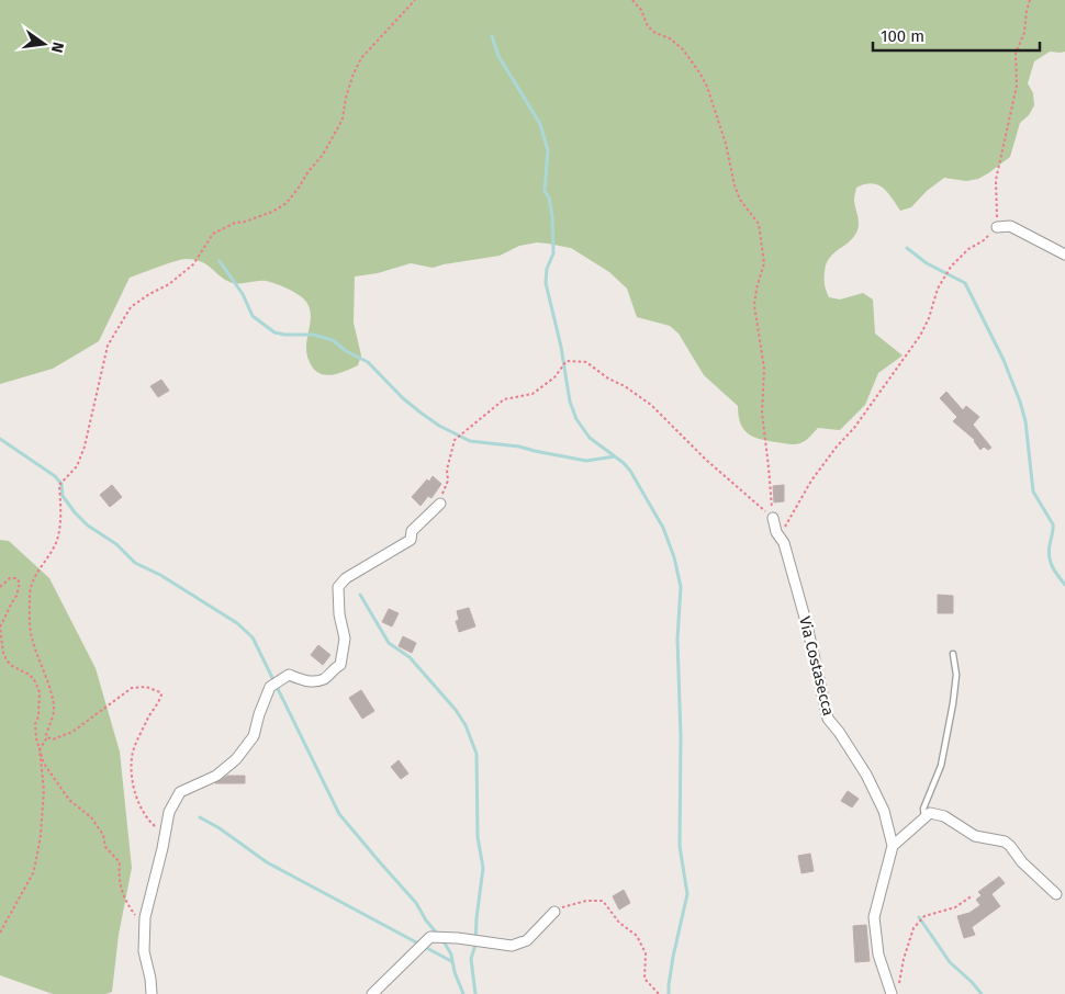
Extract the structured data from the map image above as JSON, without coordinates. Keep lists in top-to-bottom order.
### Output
{
  "streets": {
    "street": ["Via Costasecca"]
  },
  "scale_bar": "100 m",
  "north": "right"
}
